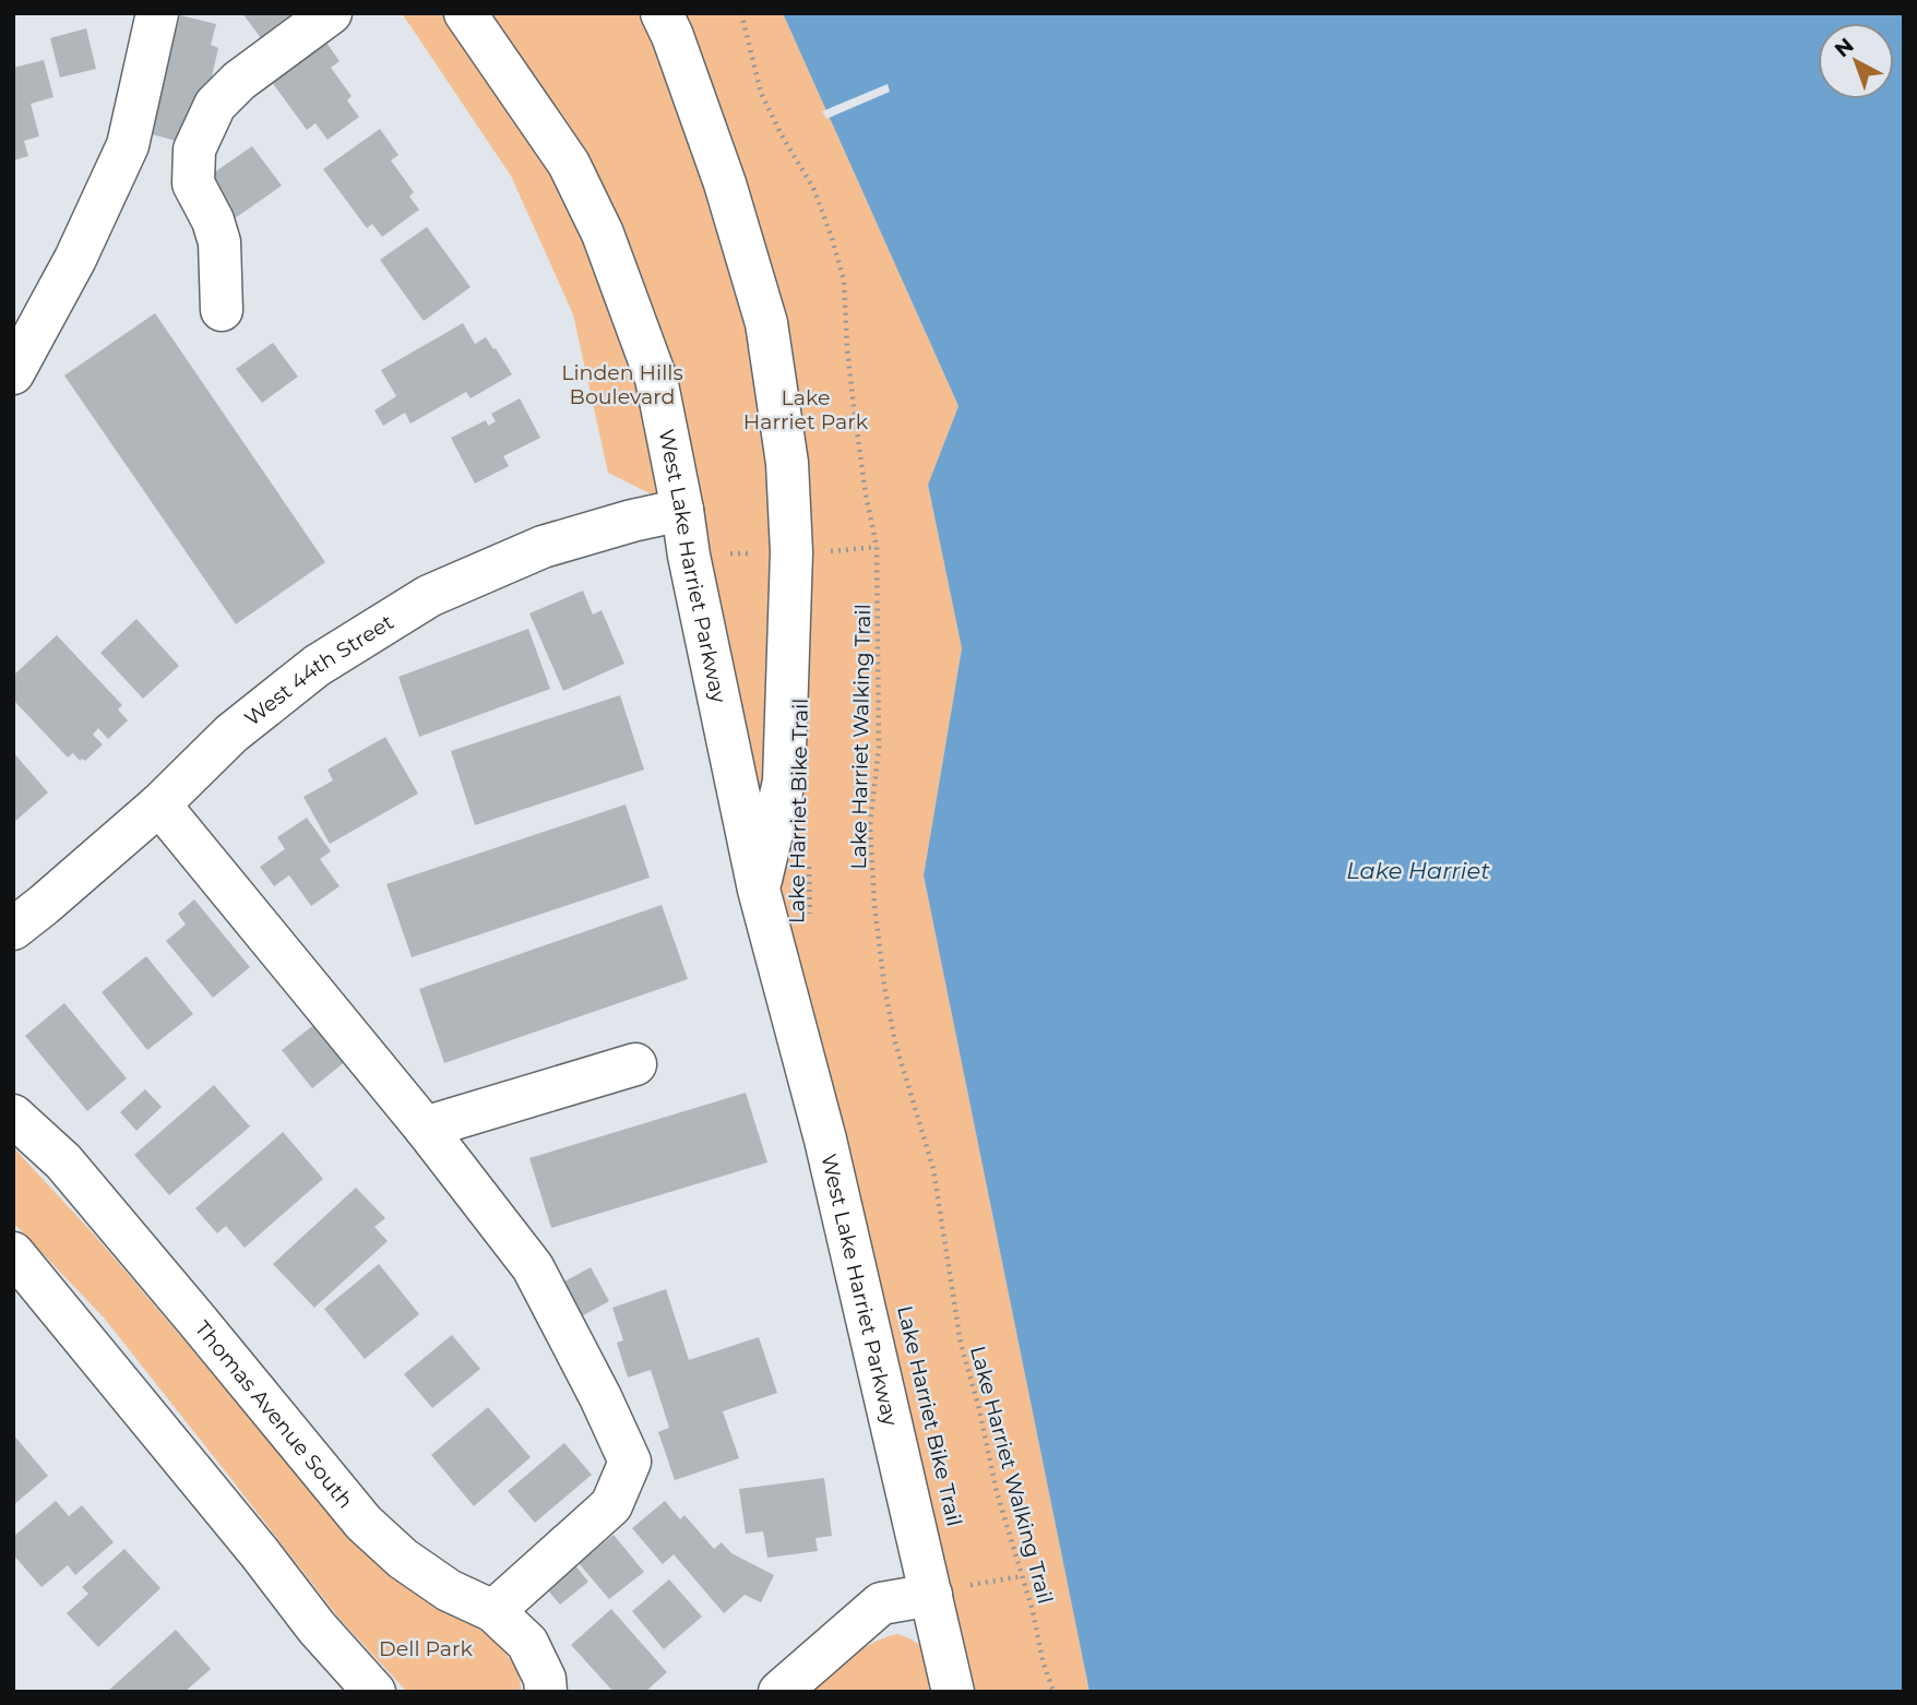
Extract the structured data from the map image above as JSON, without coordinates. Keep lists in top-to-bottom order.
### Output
{
  "streets": {
    "street": ["West Lake Harriet Parkway", "West 44th Street", "Thomas Avenue South"],
    "path": ["Lake Harriet Walking Trail", "Lake Harriet Bike Trail"]
  },
  "crossings": [
    ["West Lake Harriet Parkway", "West 44th Street"]
  ],
  "water": ["Lake Harriet"],
  "parks": ["Linden Hills Boulevard", "Lake Harriet Park", "Dell Park"],
  "north": "top left"
}
